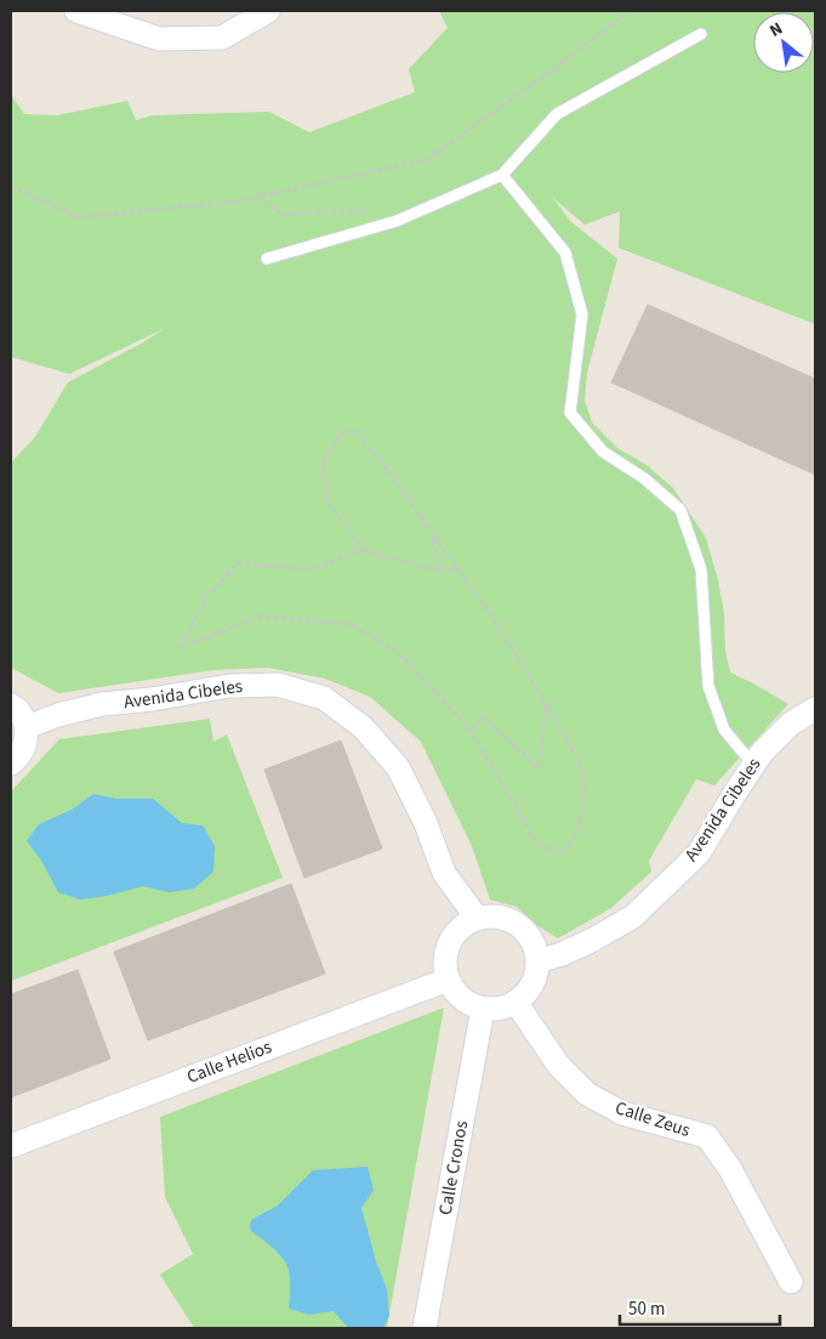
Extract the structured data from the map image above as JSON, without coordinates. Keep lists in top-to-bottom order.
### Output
{
  "streets": {
    "street": [
      "Avenida Cibeles",
      "Calle Helios",
      "Calle Zeus",
      "Calle Cronos"
    ]
  },
  "crossings": [
    ["Avenida Cibeles", "Calle Helios"],
    ["Avenida Cibeles", "Calle Zeus"],
    ["Avenida Cibeles", "Calle Cronos"],
    ["Calle Helios", "Calle Zeus"],
    ["Calle Helios", "Calle Cronos"],
    ["Calle Zeus", "Calle Cronos"]
  ],
  "scale_bar": "50 m",
  "north": "top left"
}
